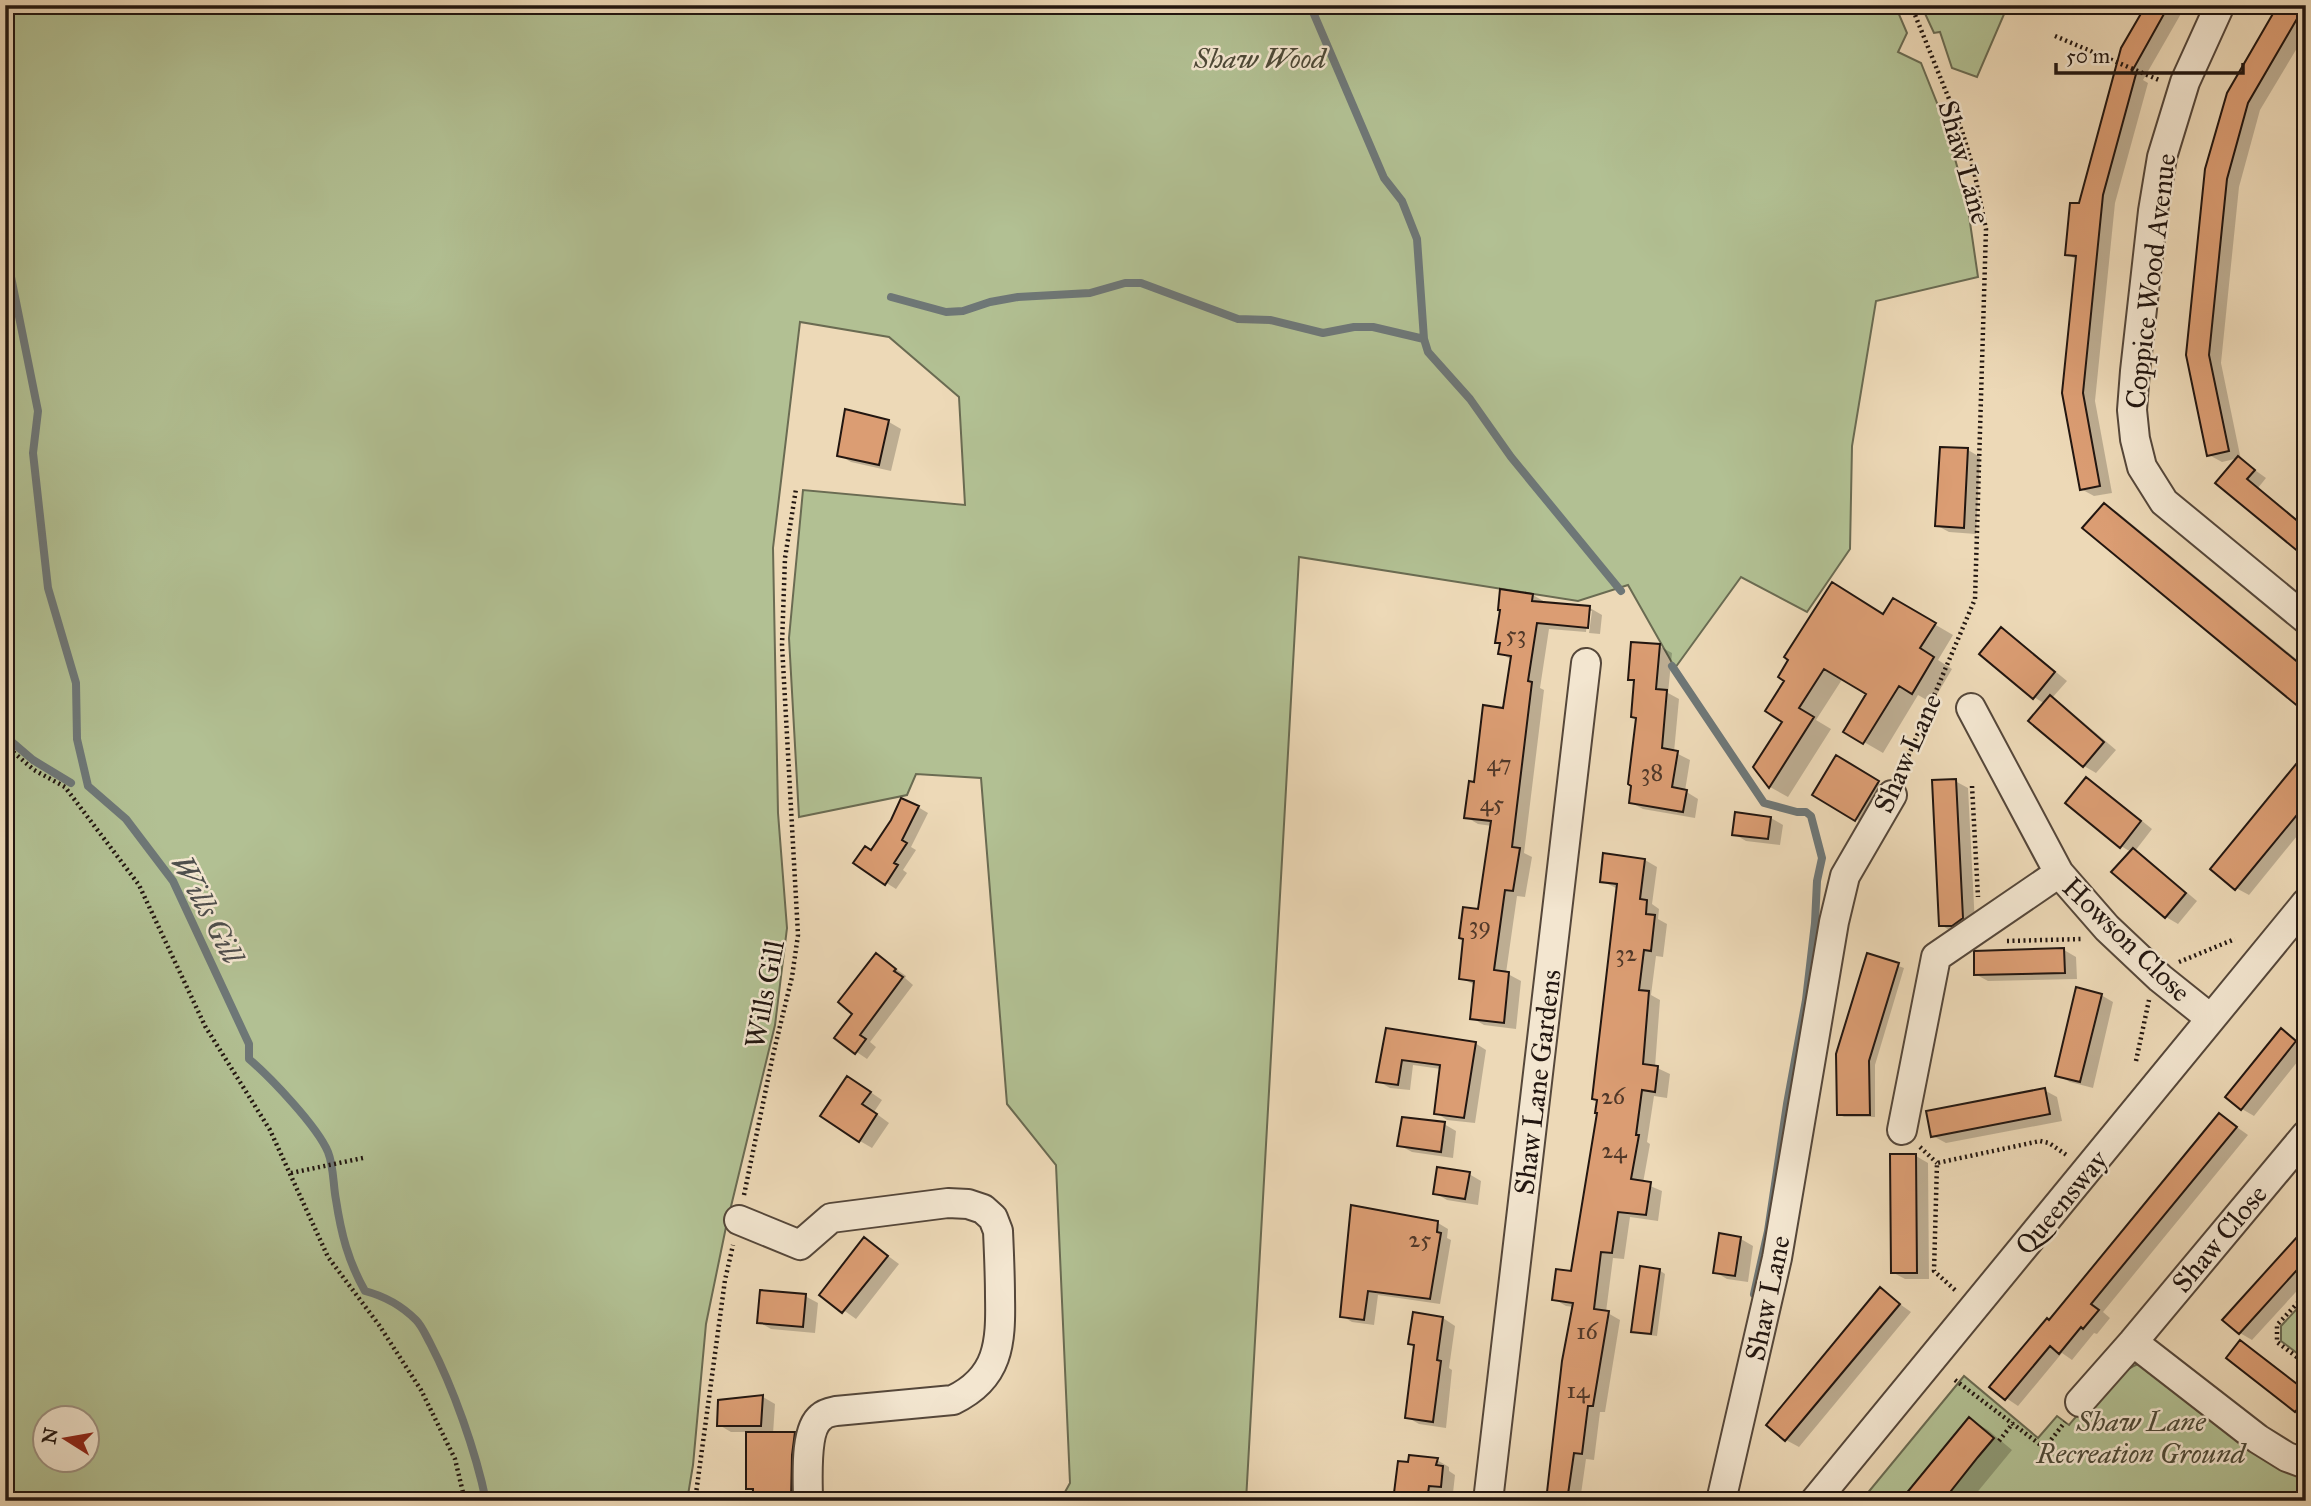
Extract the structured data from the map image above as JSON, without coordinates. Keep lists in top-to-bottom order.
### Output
{
  "streets": {
    "street": [
      "Shaw Lane",
      "Coppice Wood Avenue",
      "Howson Close",
      "Shaw Lane Gardens",
      "Queensway",
      "Shaw Close"
    ],
    "path": ["Wills Gill"]
  },
  "crossings": [
    ["Howson Close", "Queensway"]
  ],
  "water": ["Wills Gill"],
  "parks": ["Shaw Wood", "Shaw Lane Recreation Ground"],
  "house_numbers": [
    "53",
    "47",
    "38",
    "45",
    "39",
    "32",
    "26",
    "24",
    "25",
    "16",
    "14"
  ],
  "scale_bar": "50 m",
  "north": "left"
}
